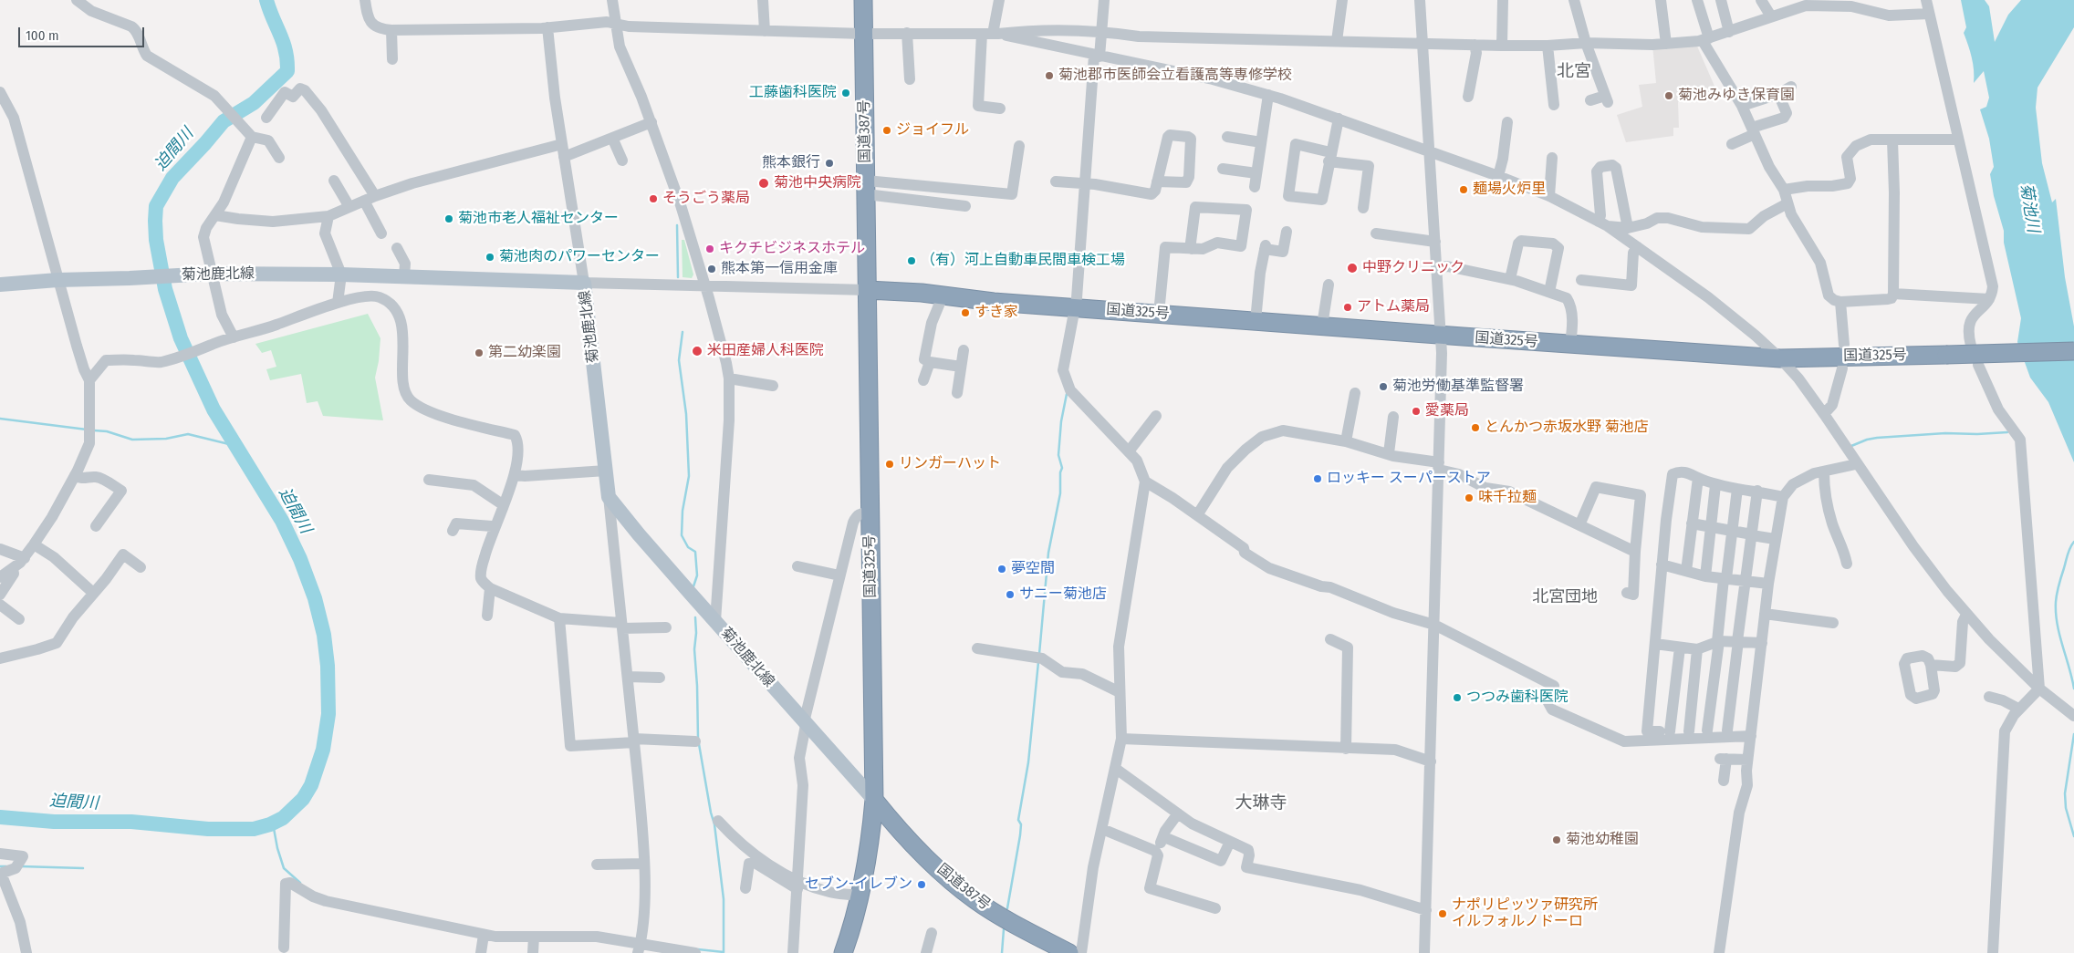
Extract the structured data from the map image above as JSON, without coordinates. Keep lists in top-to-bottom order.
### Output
{
  "streets": {
    "highway": ["国道387号", "国道325号"],
    "main road": ["菊池鹿北線"]
  },
  "crossings": [
    ["国道387号", "菊池鹿北線"],
    ["国道387号", "国道325号"],
    ["菊池鹿北線", "国道325号"]
  ],
  "districts": ["北宮", "北宮団地", "大琳寺"],
  "water": ["迫間川", "菊池川"],
  "places": [
    "菊池郡市医師会立看護高等専修学校",
    "工藤歯科医院",
    "菊池みゆき保育園",
    "ジョイフル",
    "熊本銀行",
    "菊池中央病院",
    "麺場火炉里",
    "そうごう薬局",
    "菊池市老人福祉センター",
    "キクチビジネスホテル",
    "菊池肉のパワーセンター",
    "（有）河上自動車民間車検工場",
    "中野クリニック",
    "熊本第一信用金庫",
    "アトム薬局",
    "すき家",
    "米田産婦人科医院",
    "第二幼楽園",
    "菊池労働基準監督署",
    "愛薬局",
    "とんかつ赤坂水野 菊池店",
    "リンガーハット",
    "ロッキー スーパーストア",
    "味千拉麺",
    "夢空間",
    "サニー菊池店",
    "つつみ歯科医院",
    "菊池幼稚園",
    "セブン-イレブン",
    "ナポリピッツァ研究所 イルフォルノドーロ"
  ],
  "scale_bar": "100 m"
}
